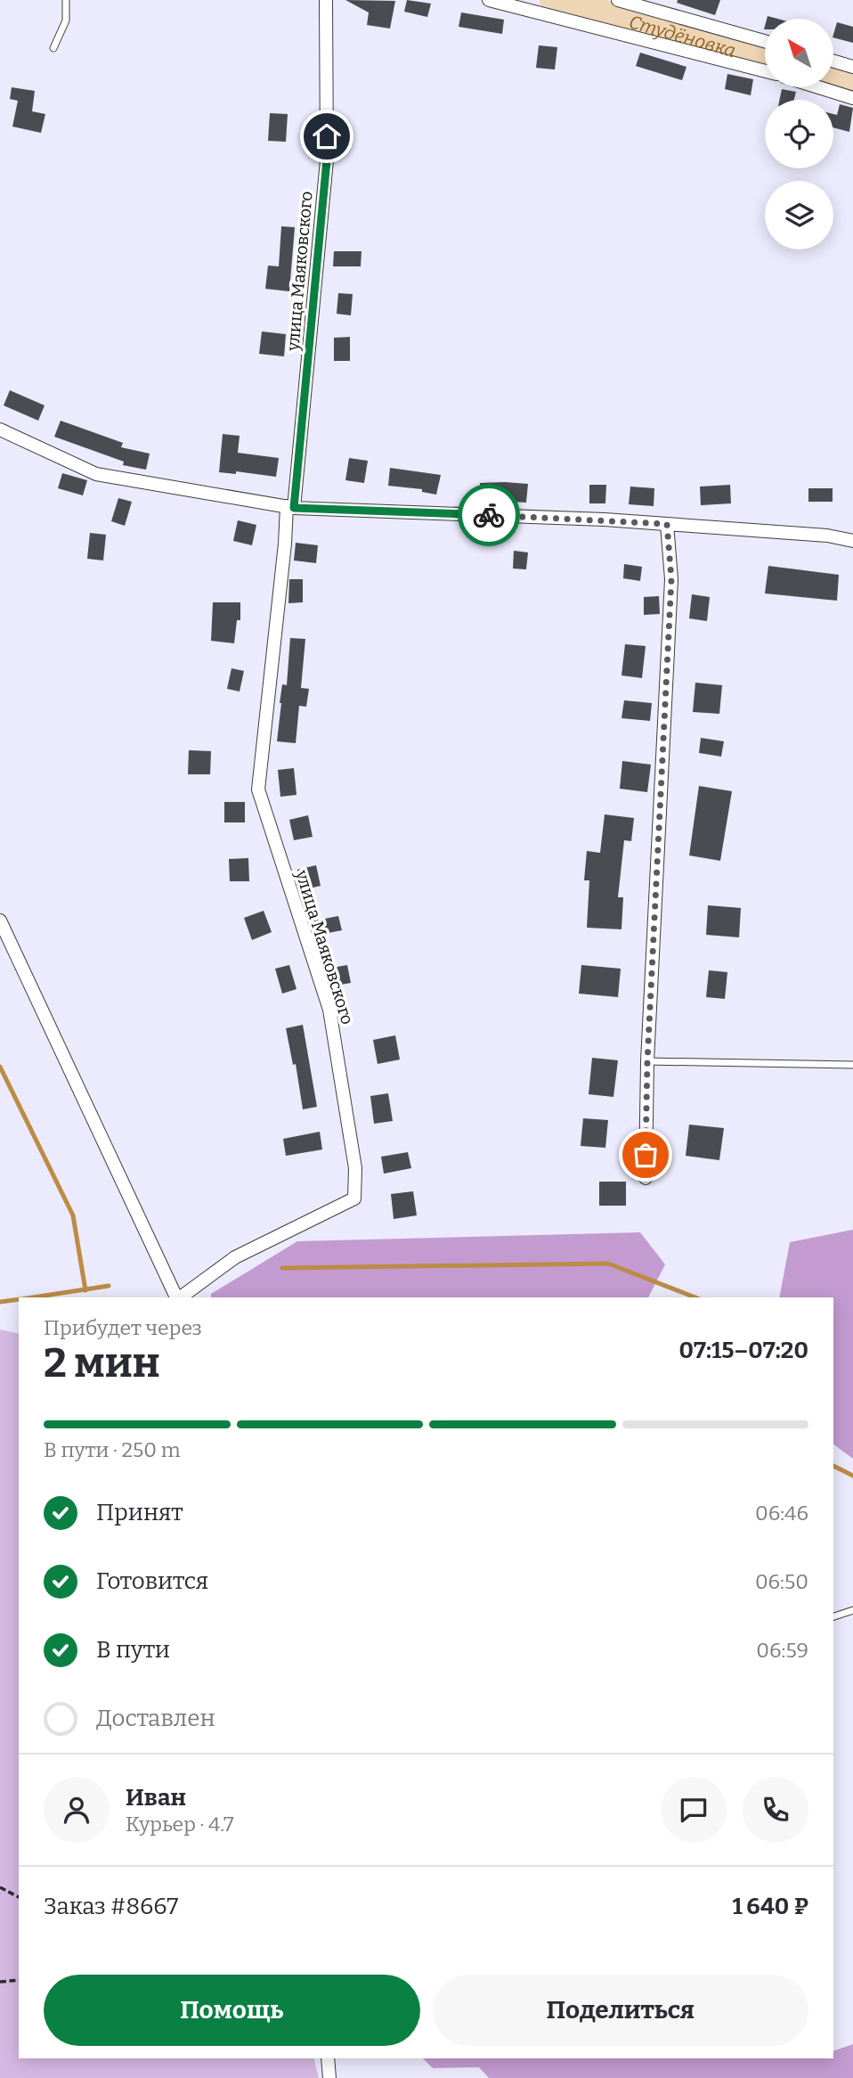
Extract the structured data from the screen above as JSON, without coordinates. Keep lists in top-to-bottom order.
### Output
{
  "streets": {
    "street": ["улица Маяковского"]
  },
  "water": ["Студёновка"],
  "north": "top left",
  "page": {
    "heading": ["2 мин", "Прибудет через", "07:15–07:20"],
    "panel": [
      "Иван",
      "Курьер · 4.7",
      "Заказ #8667",
      "1 640 ₽"
    ],
    "bar": "В пути · 250 m",
    "list": [
      ["Принят", "06:46"],
      ["Готовится", "06:50"],
      ["В пути", "06:59"],
      "Доставлен"
    ],
    "buttons": ["Помощь", "Поделиться"]
  }
}
